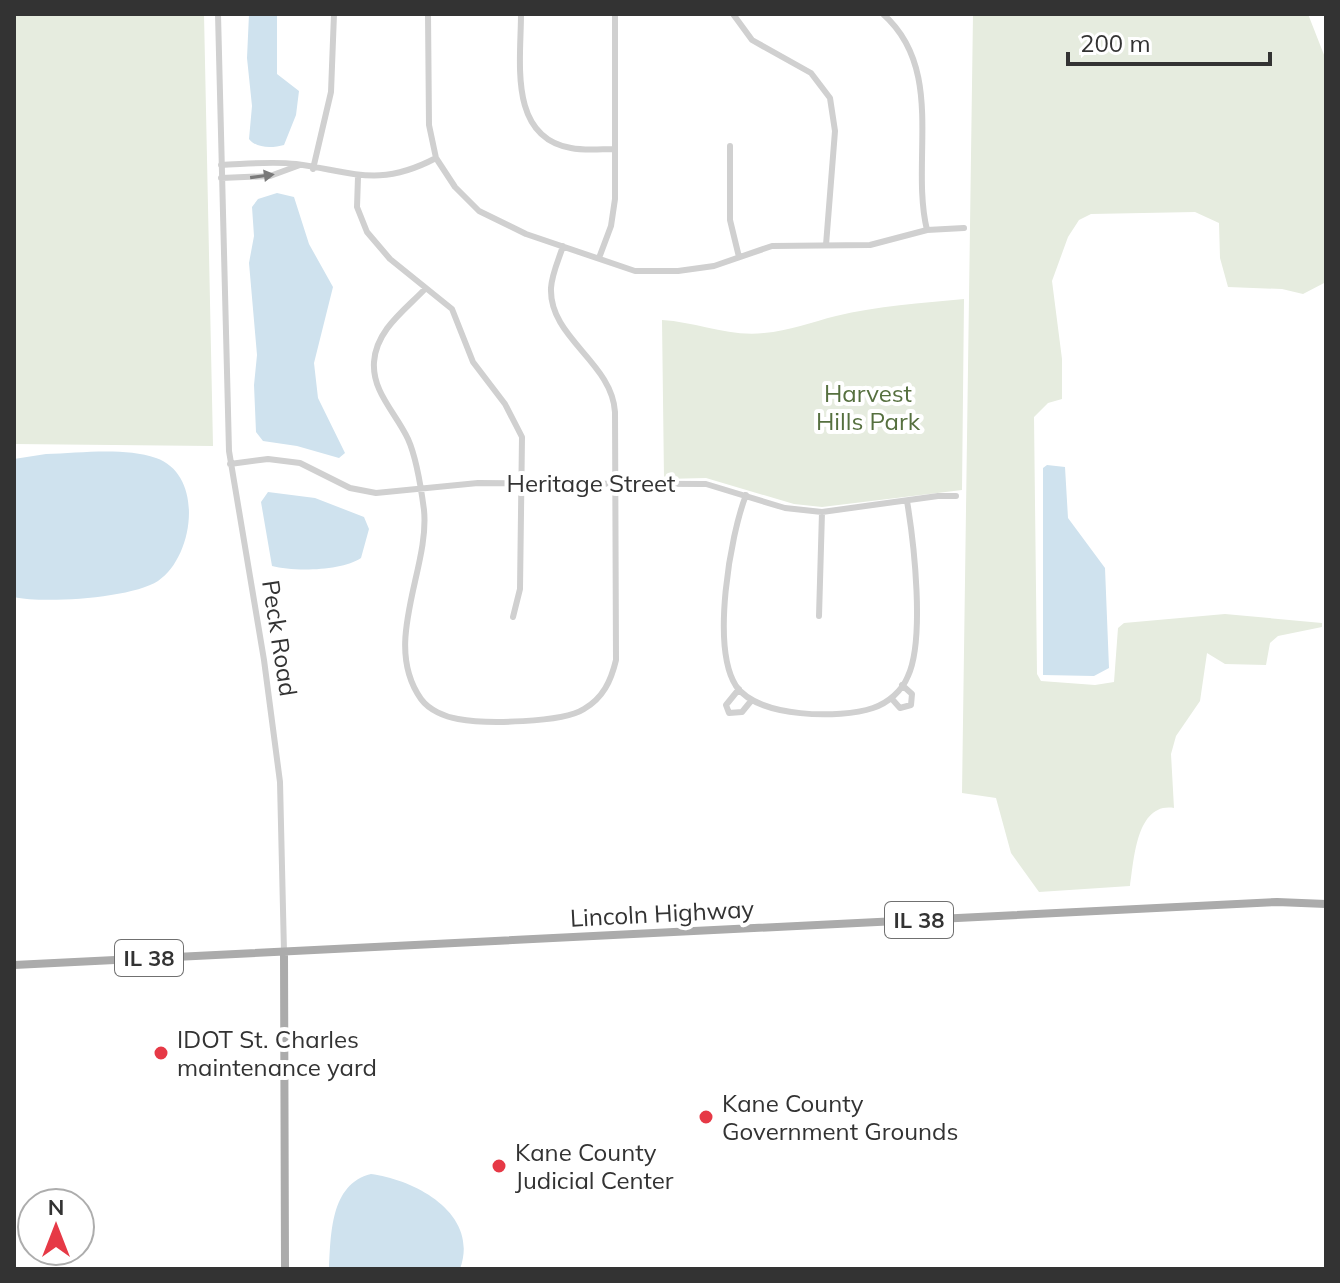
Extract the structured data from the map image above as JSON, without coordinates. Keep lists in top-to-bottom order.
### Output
{
  "streets": {
    "main road": ["Peck Road", "Lincoln Highway", "IL 38"],
    "street": ["Heritage Street"]
  },
  "crossings": [
    ["Heritage Street", "Peck Road"],
    ["Peck Road", "Lincoln Highway"]
  ],
  "parks": ["Harvest Hills Park"],
  "places": ["IDOT St. Charles maintenance yard", "Kane County Government Grounds", "Kane County Judicial Center"],
  "scale_bar": "200 m",
  "north": "top"
}
